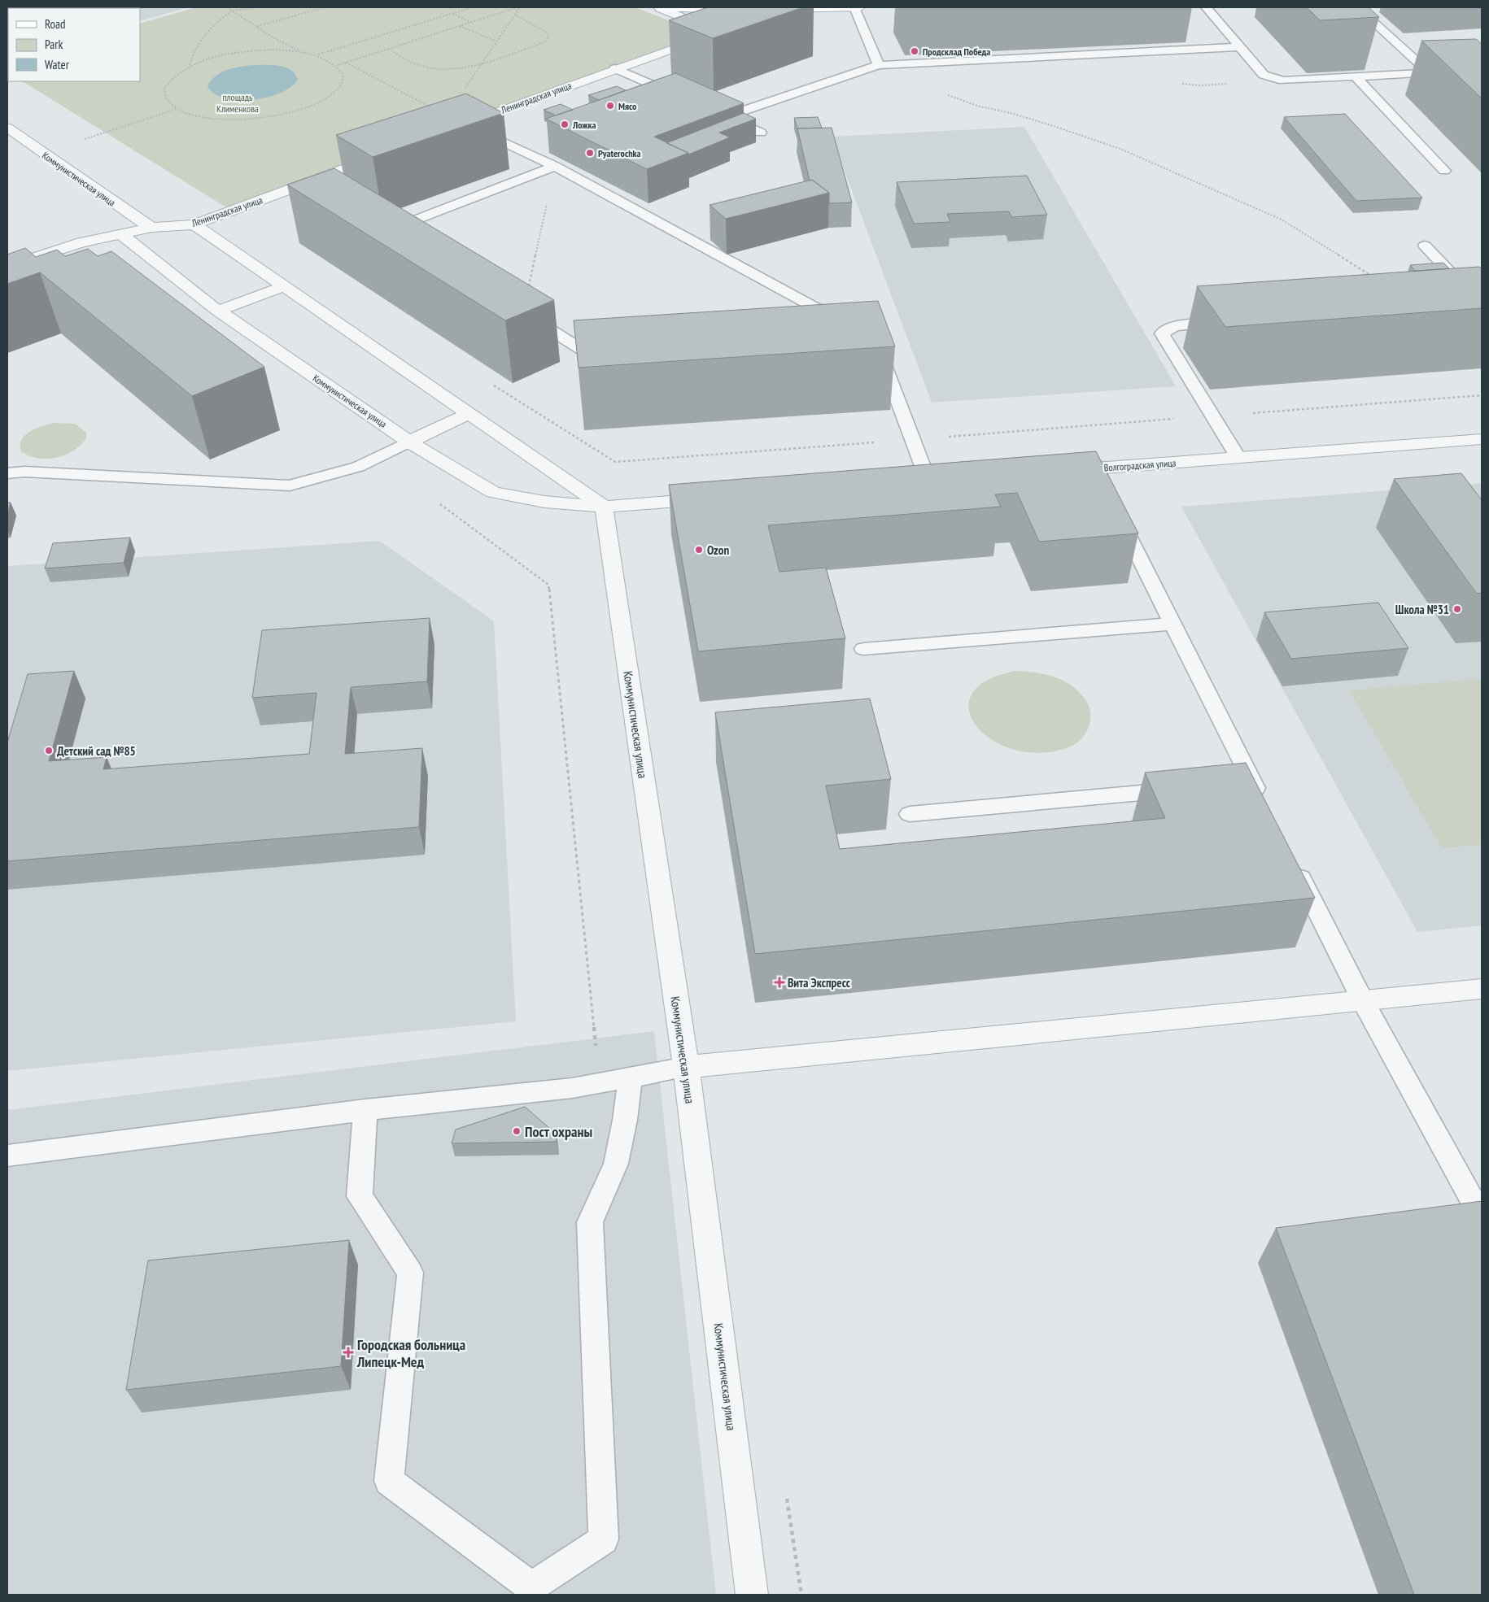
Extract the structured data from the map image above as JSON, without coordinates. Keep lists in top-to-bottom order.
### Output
{
  "streets": {
    "street": ["Ленинградская улица", "Коммунистическая улица", "Волгоградская улица"]
  },
  "crossings": [
    ["Ленинградская улица", "Коммунистическая улица"]
  ],
  "parks": ["площадь Клименкова"],
  "places": {
    "other": [
      "Продсклад Победа",
      "Мясо",
      "Ложка",
      "Pyaterochka",
      "Ozon",
      "Школа №31",
      "Детский сад №85",
      "Пост охраны"
    ],
    "health": ["Вита Экспресс", "Городская больница Липецк-Мед"]
  },
  "legend": ["Road", "Park", "Water"]
}
